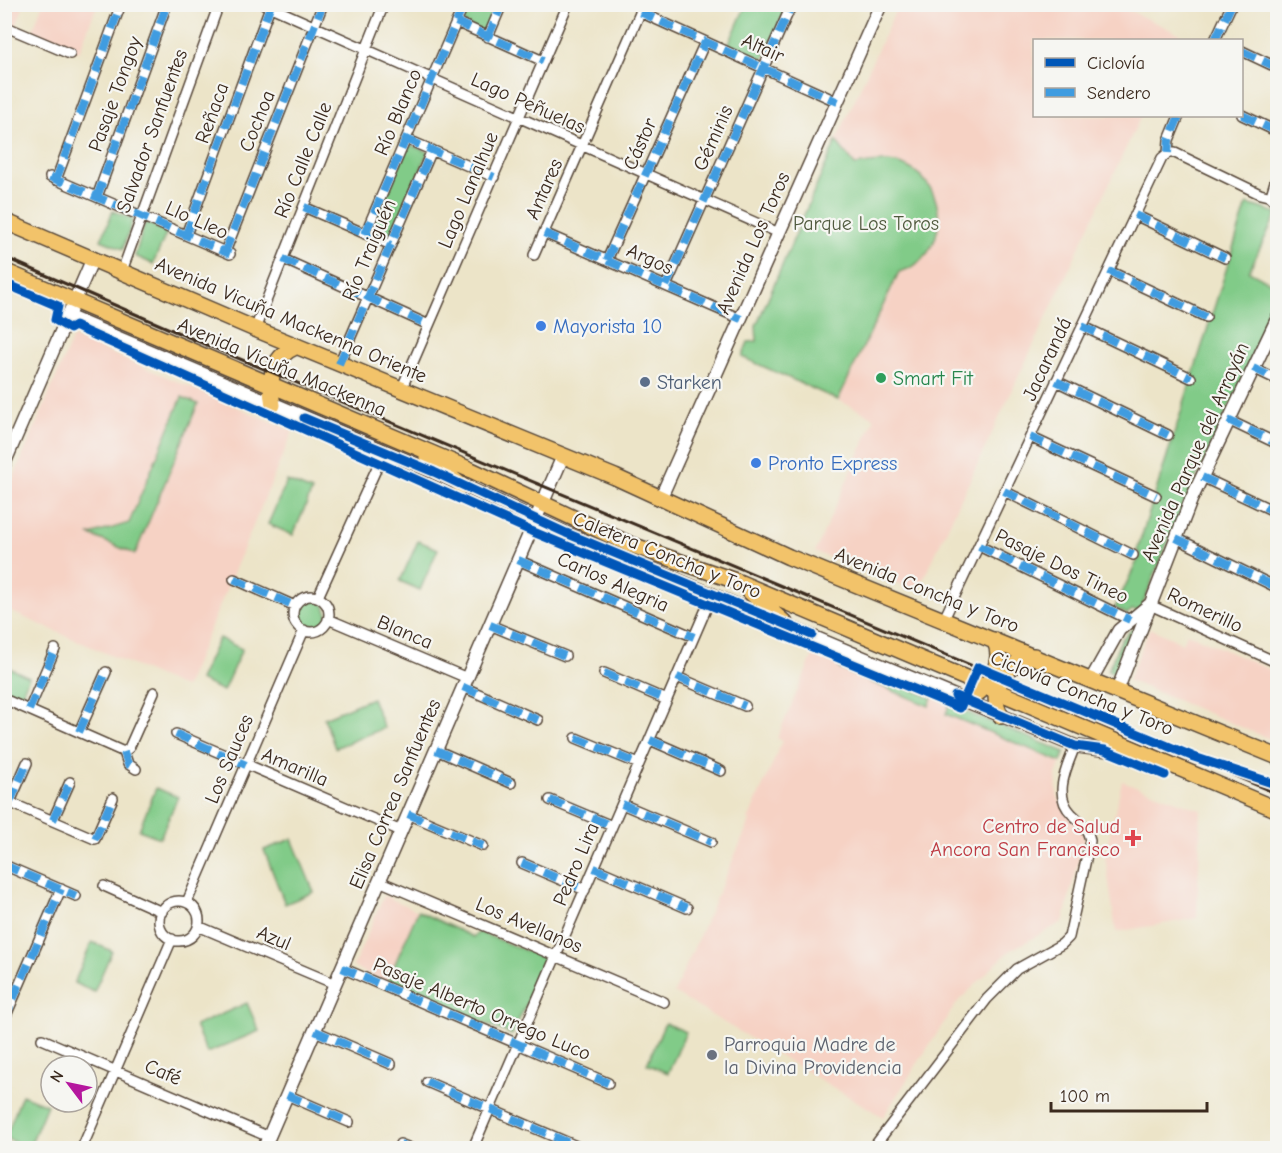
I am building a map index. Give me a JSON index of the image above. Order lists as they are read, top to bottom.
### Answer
{
  "streets": {
    "main road": ["Avenida Vicuña Mackenna Oriente", "Avenida Vicuña Mackenna", "Avenida Concha y Toro"],
    "street": [
      "Altair",
      "Pasaje Tongoy",
      "Lago Peñuelas",
      "Río Blanco",
      "Reñaca",
      "Cochoa",
      "Salvador Sanfuentes",
      "Géminis",
      "Cástor",
      "Río Calle Calle",
      "Antares",
      "Lago Lanalhue",
      "Llo Lleo",
      "Avenida Los Toros",
      "Río Traiguén",
      "Argos",
      "Jacarandá",
      "Avenida Parque del Arrayán",
      "Caletera Concha y Toro",
      "Pasaje Dos Tineo",
      "Carlos Alegria",
      "Romerillo",
      "Blanca",
      "Los Sauces",
      "Amarilla",
      "Elisa Correa Sanfuentes",
      "Pedro Lira",
      "Los Avellanos",
      "Azul",
      "Pasaje Alberto Orrego Luco",
      "Café"
    ],
    "cycle path": ["Ciclovía Concha y Toro"]
  },
  "crossings": [
    ["Altair", "Géminis"],
    ["Altair", "Cástor"],
    ["Altair", "Antares"],
    ["Altair", "Avenida Los Toros"],
    ["Pasaje Tongoy", "Llo Lleo"],
    ["Lago Peñuelas", "Río Blanco"],
    ["Lago Peñuelas", "Reñaca"],
    ["Lago Peñuelas", "Cochoa"],
    ["Lago Peñuelas", "Géminis"],
    ["Lago Peñuelas", "Cástor"],
    ["Lago Peñuelas", "Río Calle Calle"],
    ["Lago Peñuelas", "Antares"],
    ["Lago Peñuelas", "Lago Lanalhue"],
    ["Lago Peñuelas", "Avenida Los Toros"],
    ["Reñaca", "Llo Lleo"],
    ["Cochoa", "Llo Lleo"],
    ["Salvador Sanfuentes", "Llo Lleo"],
    ["Salvador Sanfuentes", "Avenida Vicuña Mackenna Oriente"],
    ["Géminis", "Argos"],
    ["Cástor", "Argos"],
    ["Río Calle Calle", "Avenida Vicuña Mackenna Oriente"],
    ["Antares", "Argos"],
    ["Lago Lanalhue", "Avenida Vicuña Mackenna Oriente"],
    ["Avenida Los Toros", "Argos"],
    ["Avenida Los Toros", "Avenida Concha y Toro"],
    ["Río Traiguén", "Avenida Vicuña Mackenna Oriente"],
    ["Avenida Vicuña Mackenna Oriente", "Avenida Concha y Toro"],
    ["Avenida Vicuña Mackenna Oriente", "Elisa Correa Sanfuentes"],
    ["Jacarandá", "Pasaje Dos Tineo"],
    ["Jacarandá", "Avenida Concha y Toro"],
    ["Avenida Vicuña Mackenna", "Elisa Correa Sanfuentes"],
    ["Avenida Parque del Arrayán", "Pasaje Dos Tineo"],
    ["Avenida Parque del Arrayán", "Avenida Concha y Toro"],
    ["Avenida Parque del Arrayán", "Romerillo"],
    ["Caletera Concha y Toro", "Elisa Correa Sanfuentes"],
    ["Caletera Concha y Toro", "Pedro Lira"],
    ["Carlos Alegria", "Elisa Correa Sanfuentes"],
    ["Carlos Alegria", "Pedro Lira"],
    ["Avenida Concha y Toro", "Elisa Correa Sanfuentes"],
    ["Blanca", "Los Sauces"],
    ["Blanca", "Elisa Correa Sanfuentes"],
    ["Los Sauces", "Amarilla"],
    ["Los Sauces", "Azul"],
    ["Amarilla", "Elisa Correa Sanfuentes"],
    ["Elisa Correa Sanfuentes", "Los Avellanos"],
    ["Elisa Correa Sanfuentes", "Azul"],
    ["Elisa Correa Sanfuentes", "Pasaje Alberto Orrego Luco"],
    ["Elisa Correa Sanfuentes", "Café"],
    ["Pedro Lira", "Los Avellanos"],
    ["Pedro Lira", "Pasaje Alberto Orrego Luco"]
  ],
  "parks": ["Parque Los Toros"],
  "places": {
    "other": [
      "Mayorista 10",
      "Smart Fit",
      "Starken",
      "Pronto Express",
      "Parroquia Madre de la Divina Providencia"
    ],
    "health": ["Centro de Salud Ancora San Francisco"]
  },
  "legend": ["Ciclovía", "Sendero"],
  "scale_bar": "100 m",
  "north": "top left"
}
